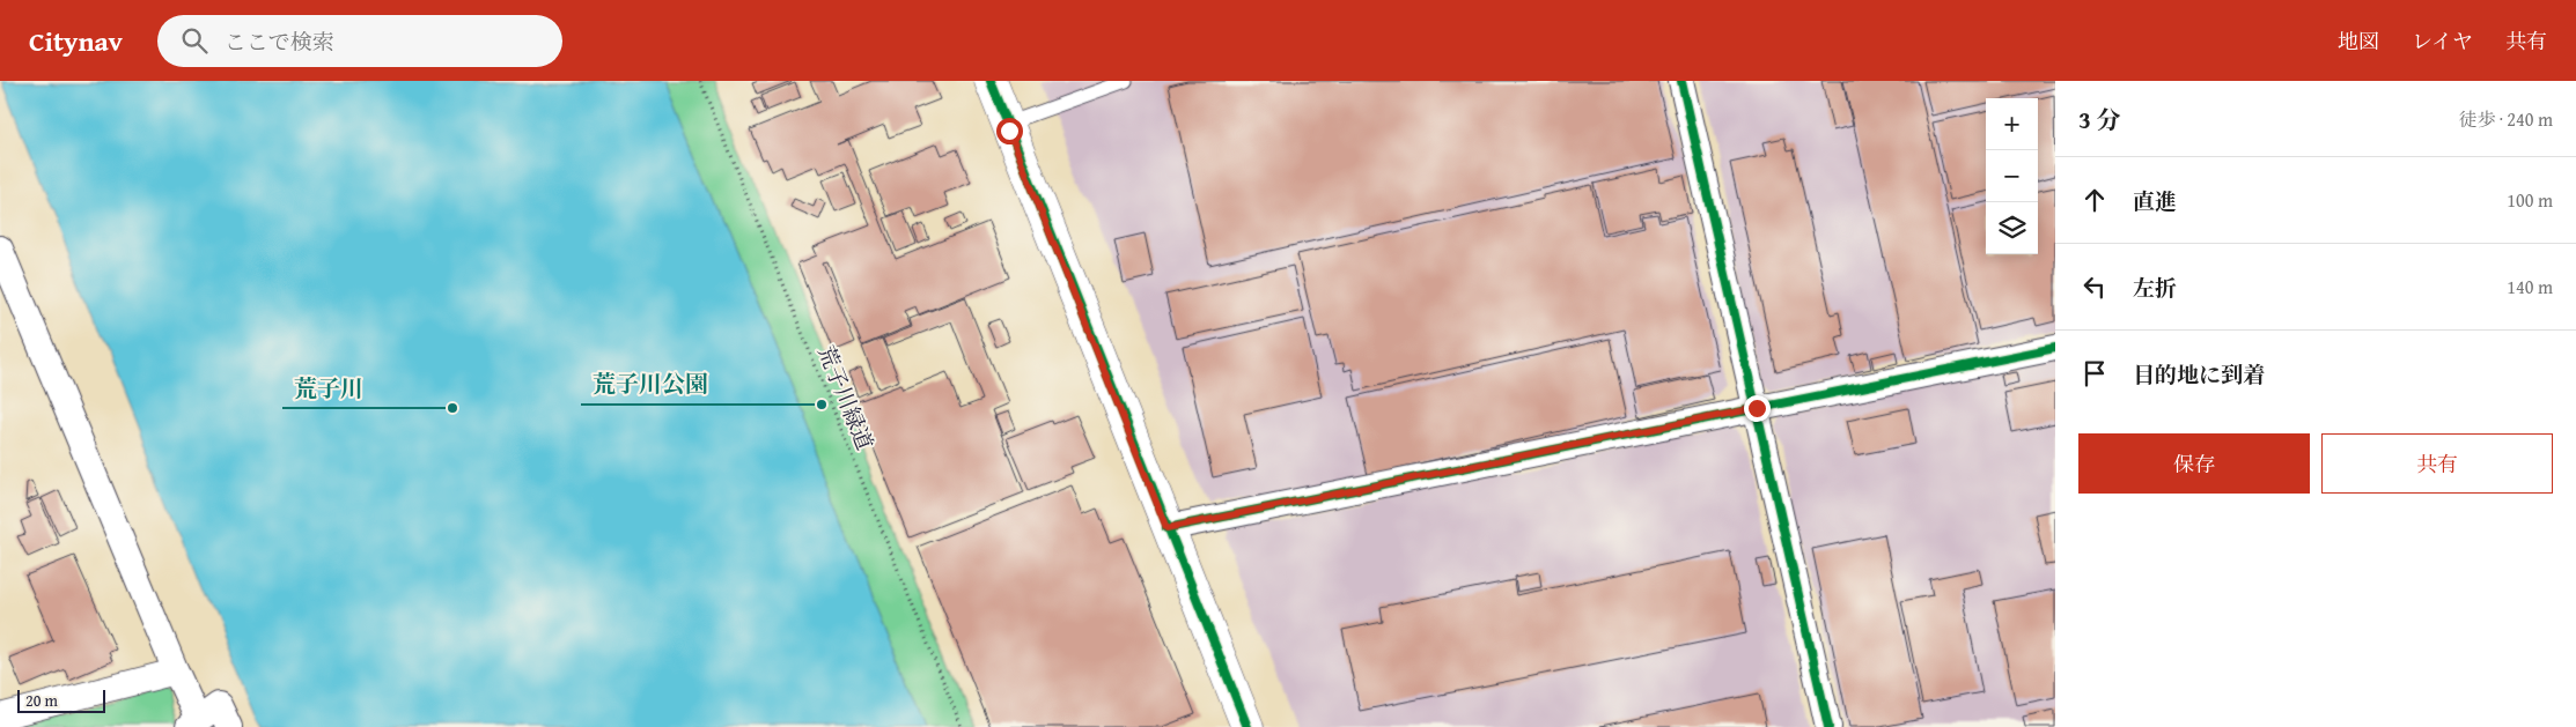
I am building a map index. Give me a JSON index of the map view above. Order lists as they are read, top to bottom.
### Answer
{
  "streets": {
    "path": ["荒子川緑道"]
  },
  "places": ["荒子川公園", "荒子川"],
  "scale_bar": "20 m",
  "page": {
    "header": "Citynav",
    "search": "ここで検索",
    "nav": ["地図", "レイヤ", "共有"],
    "heading": ["3 分", "徒歩 · 240 m"],
    "map_buttons": ["+", "−"],
    "list": [
      ["直進", "100 m"],
      ["左折", "140 m"],
      "目的地に到着"
    ],
    "buttons": ["保存", "共有"],
    "scale": "20 m"
  }
}
